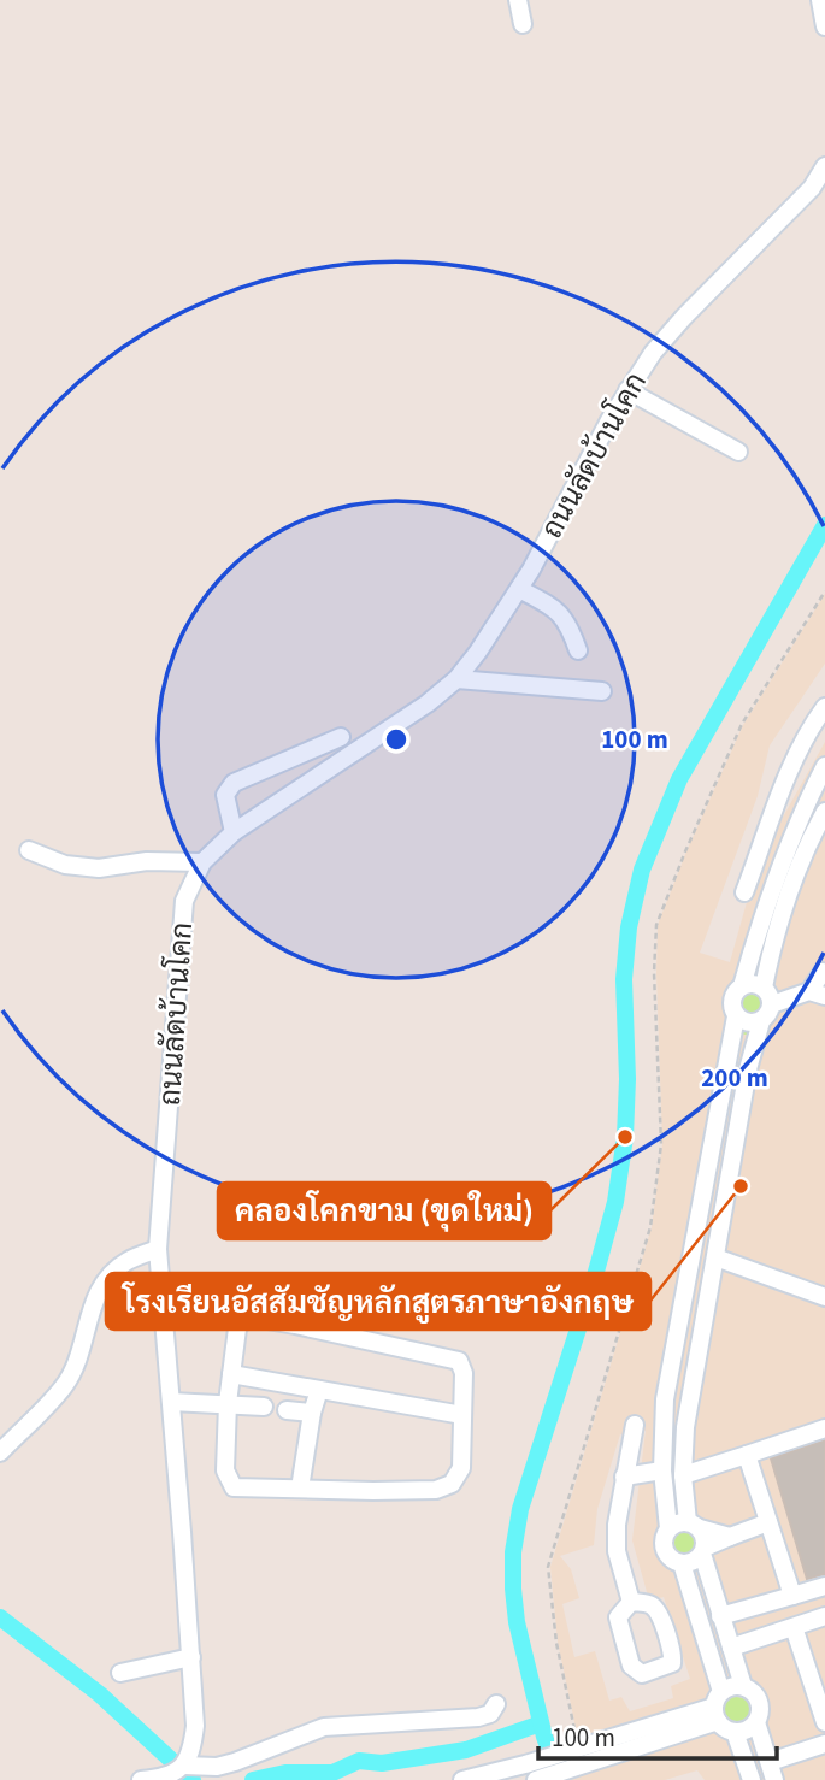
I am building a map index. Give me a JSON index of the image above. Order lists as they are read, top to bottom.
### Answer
{
  "streets": {
    "street": ["ถนนลัดบ้านโคก"]
  },
  "places": ["คลองโคกขาม (ขุดใหม่)", "โรงเรียนอัสสัมชัญหลักสูตรภาษาอังกฤษ"],
  "scale_bar": "100 m",
  "rings": ["100 m", "200 m"]
}
